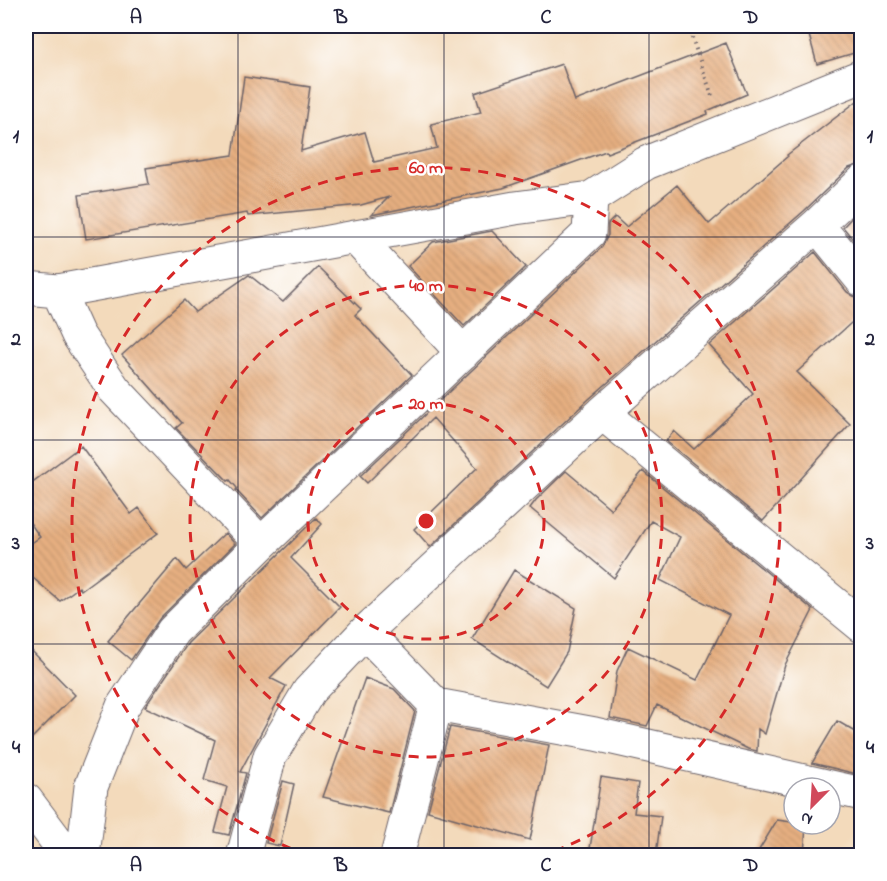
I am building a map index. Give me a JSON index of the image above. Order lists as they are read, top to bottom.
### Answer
{
  "north": "bottom left",
  "grid": {
    "columns": [
      "A",
      "B",
      "C",
      "D"
    ],
    "rows": [
      "1",
      "2",
      "3",
      "4"
    ]
  },
  "rings": ["60 m", "40 m", "20 m"]
}
